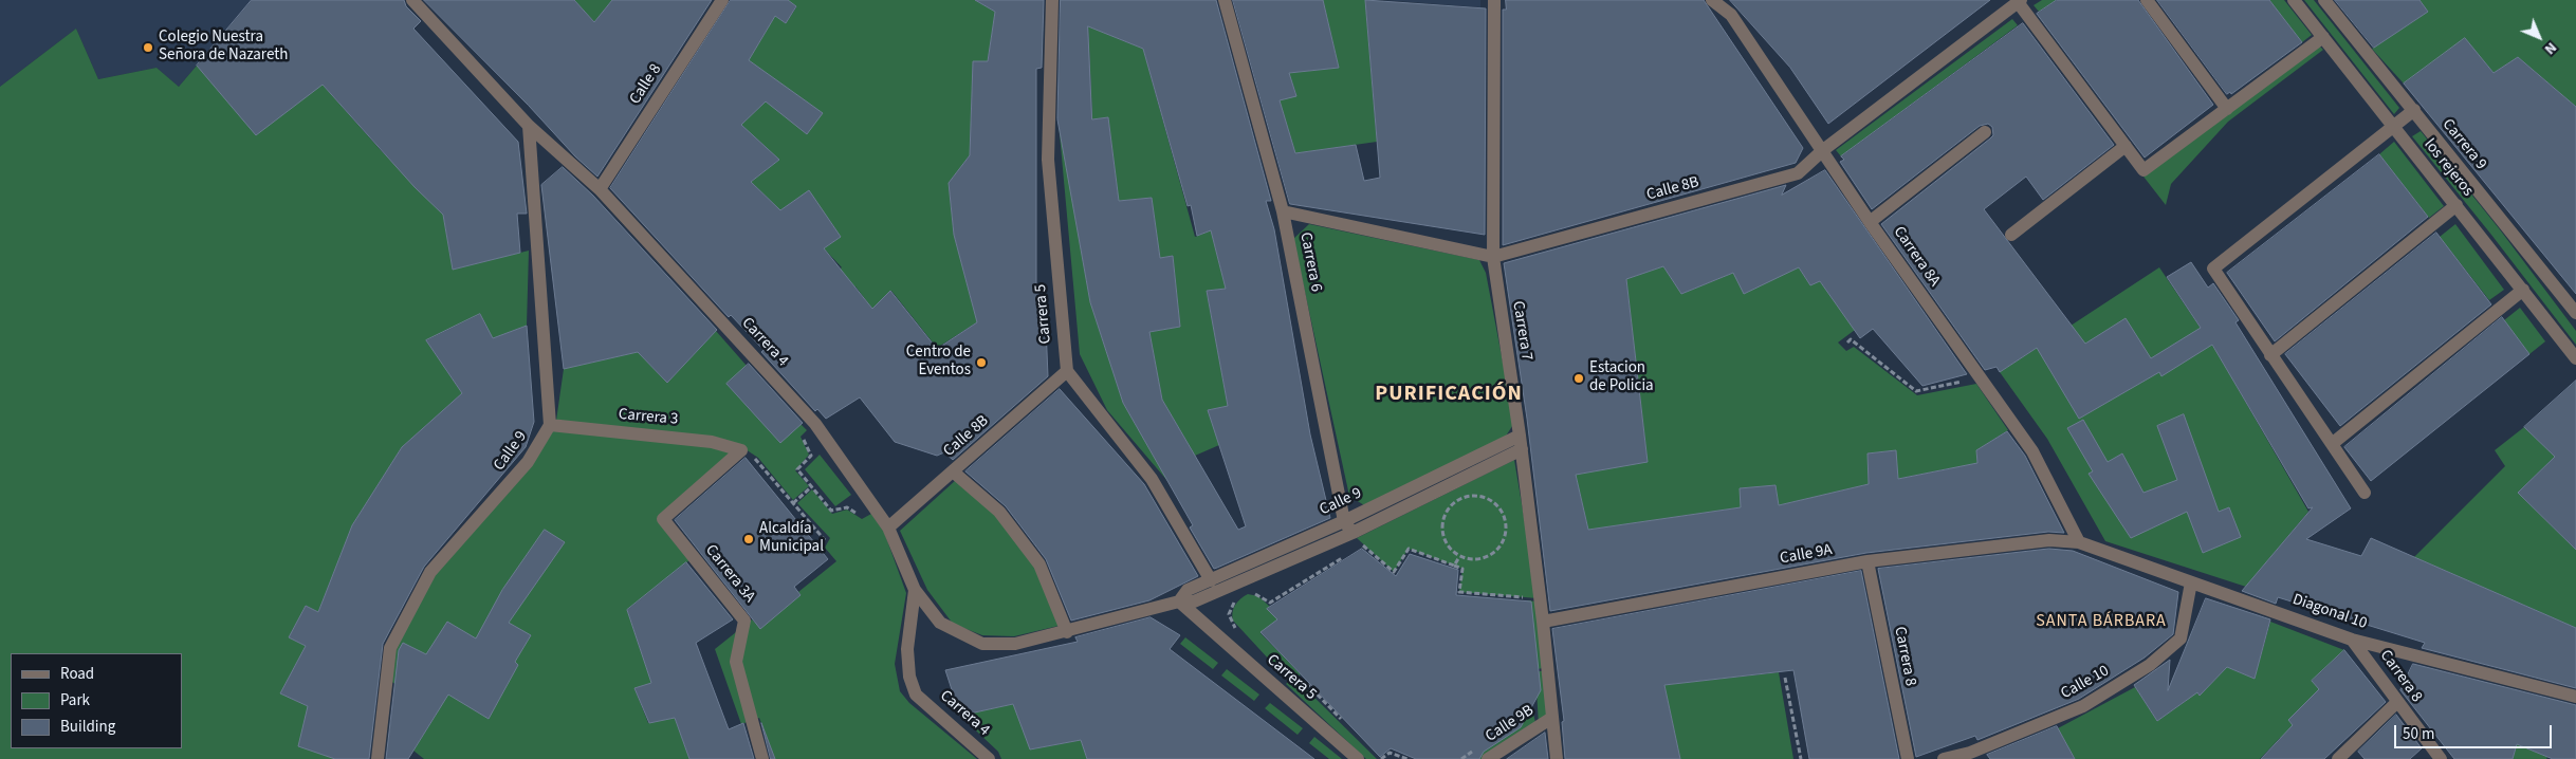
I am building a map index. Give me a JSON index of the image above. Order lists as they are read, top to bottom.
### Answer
{
  "streets": {
    "street": [
      "Calle 8",
      "Carrera 9",
      "los rejeros",
      "Calle 8B",
      "Carrera 8A",
      "Carrera 6",
      "Carrera 5",
      "Carrera 7",
      "Carrera 4",
      "Carrera 3",
      "Calle 9",
      "Calle 9A",
      "Carrera 3A",
      "Diagonal 10",
      "Carrera 8",
      "Calle 10",
      "Calle 9B"
    ]
  },
  "crossings": [
    ["Calle 8", "Carrera 4"],
    ["Calle 8B", "Carrera 8A"],
    ["Calle 8B", "Carrera 6"],
    ["Calle 8B", "Carrera 5"],
    ["Calle 8B", "Carrera 7"],
    ["Calle 8B", "Carrera 4"],
    ["Carrera 8A", "Calle 9A"],
    ["Carrera 8A", "Diagonal 10"],
    ["Carrera 6", "Calle 9"],
    ["Carrera 5", "Calle 9"],
    ["Carrera 7", "Calle 9"],
    ["Carrera 7", "Calle 9A"],
    ["Carrera 7", "Calle 9B"],
    ["Carrera 4", "Calle 9"],
    ["Carrera 3", "Calle 9"],
    ["Carrera 3", "Carrera 3A"],
    ["Calle 9A", "Diagonal 10"],
    ["Calle 9A", "Carrera 8"],
    ["Diagonal 10", "Carrera 8"],
    ["Diagonal 10", "Calle 10"]
  ],
  "districts": ["PURIFICACIÓN", "SANTA BÁRBARA"],
  "places": [
    "Colegio Nuestra Señora de Nazareth",
    "Centro de Eventos",
    "Estacion de Policia",
    "Alcaldía Municipal"
  ],
  "legend": ["Road", "Park", "Building"],
  "scale_bar": "50 m",
  "north": "bottom right"
}
